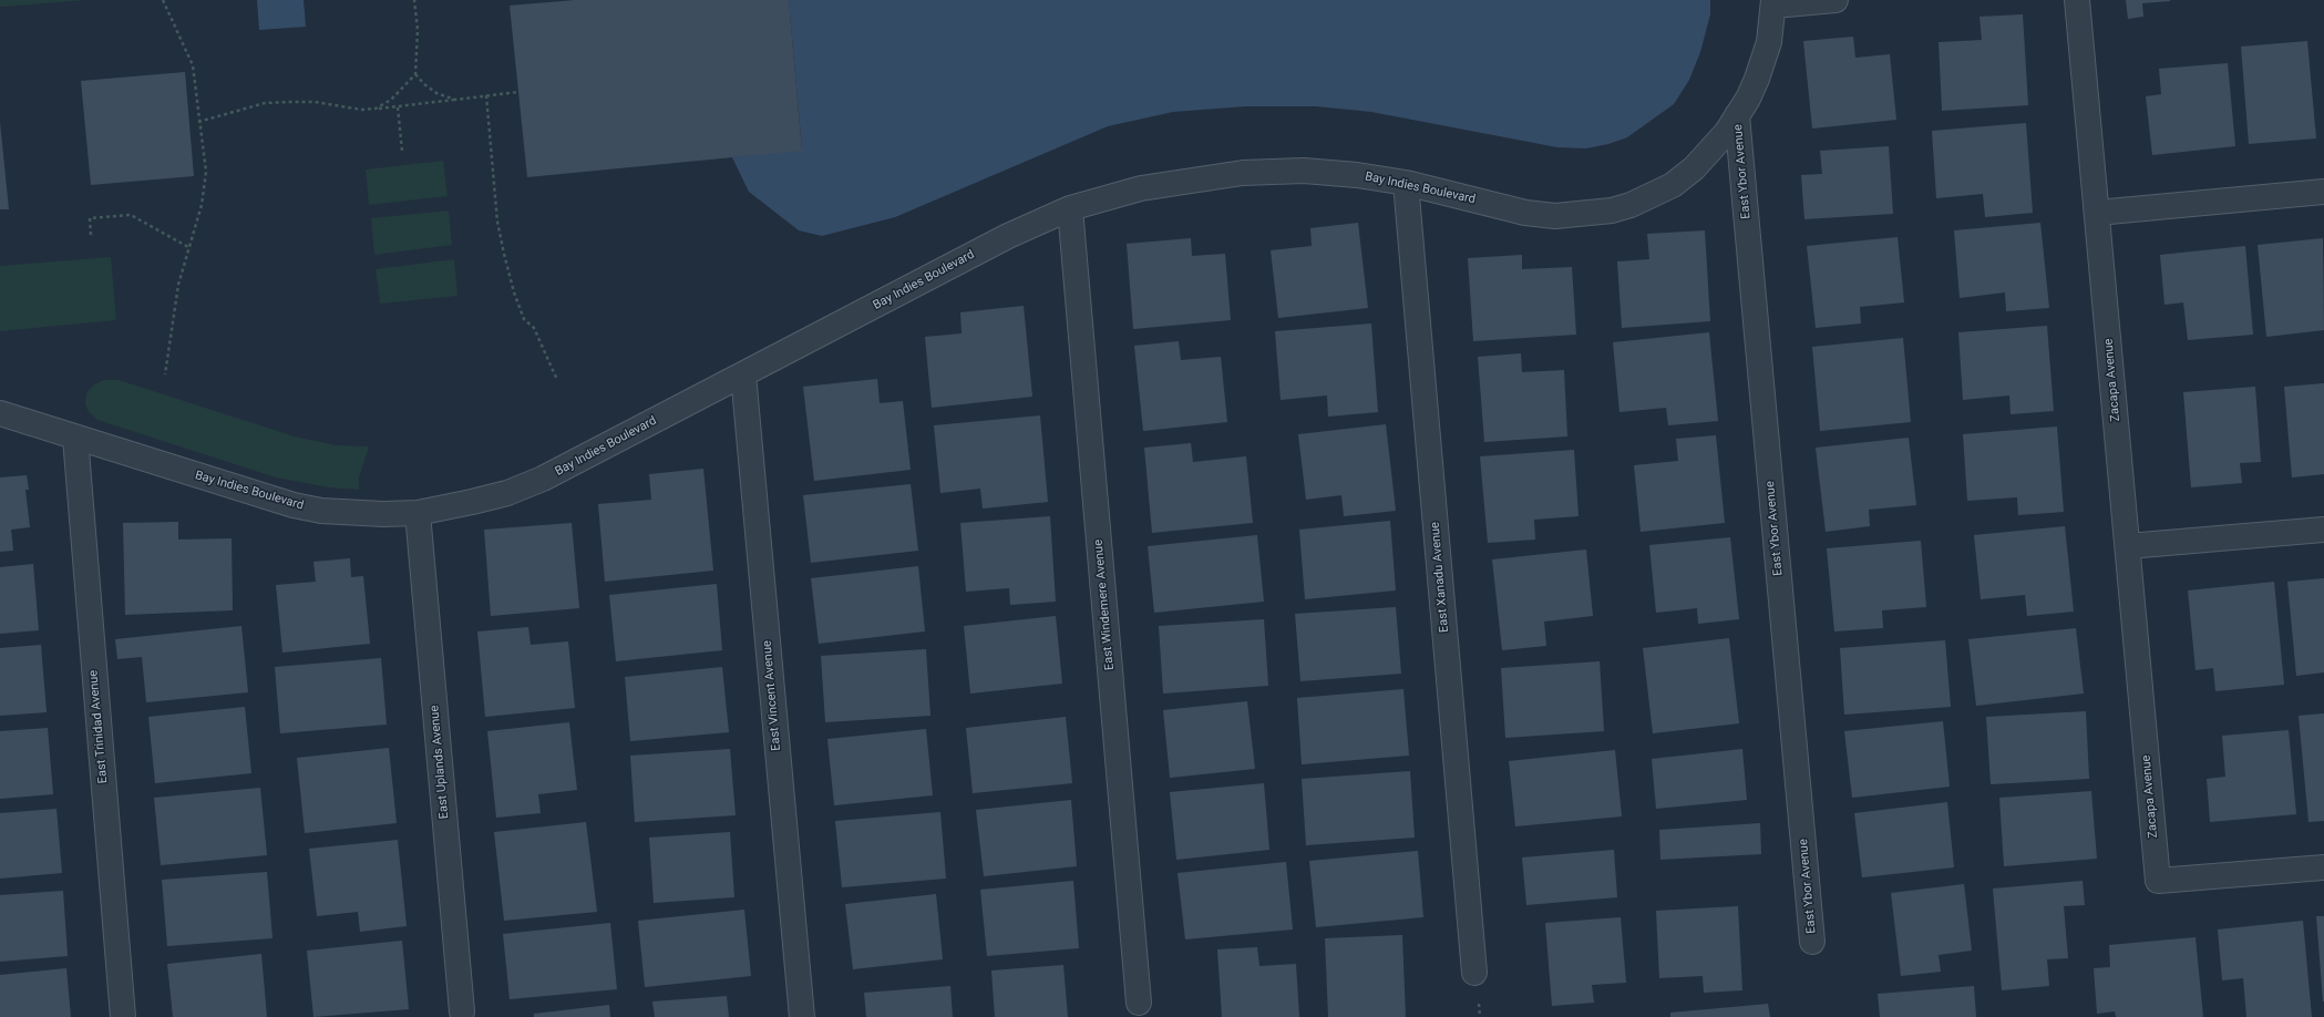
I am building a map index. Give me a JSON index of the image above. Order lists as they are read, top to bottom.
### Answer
{
  "streets": {
    "street": [
      "East Ybor Avenue",
      "Bay Indies Boulevard",
      "Zacapa Avenue",
      "East Xanadu Avenue",
      "East Windemere Avenue",
      "East Vincent Avenue",
      "East Trinidad Avenue",
      "East Uplands Avenue"
    ]
  },
  "crossings": [
    ["East Ybor Avenue", "Bay Indies Boulevard"],
    ["Bay Indies Boulevard", "East Xanadu Avenue"],
    ["Bay Indies Boulevard", "East Windemere Avenue"],
    ["Bay Indies Boulevard", "East Vincent Avenue"],
    ["Bay Indies Boulevard", "East Trinidad Avenue"],
    ["Bay Indies Boulevard", "East Uplands Avenue"]
  ]
}
